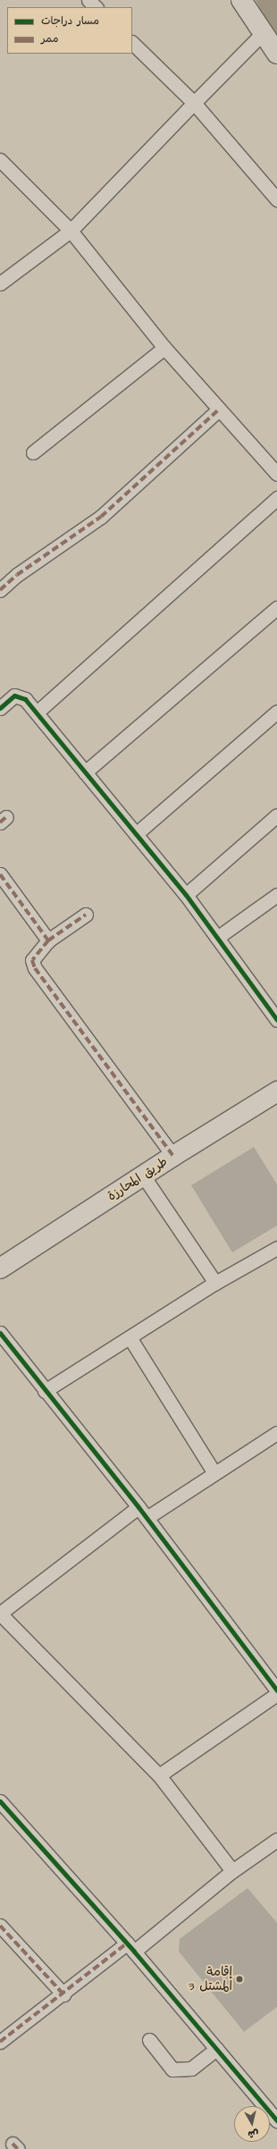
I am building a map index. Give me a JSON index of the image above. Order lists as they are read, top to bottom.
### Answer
{
  "streets": {
    "main road": ["طريق المحارزة"]
  },
  "places": ["إقامة المشتل 3"],
  "legend": ["مسار دراجات", "ممر"],
  "north": "bottom"
}
